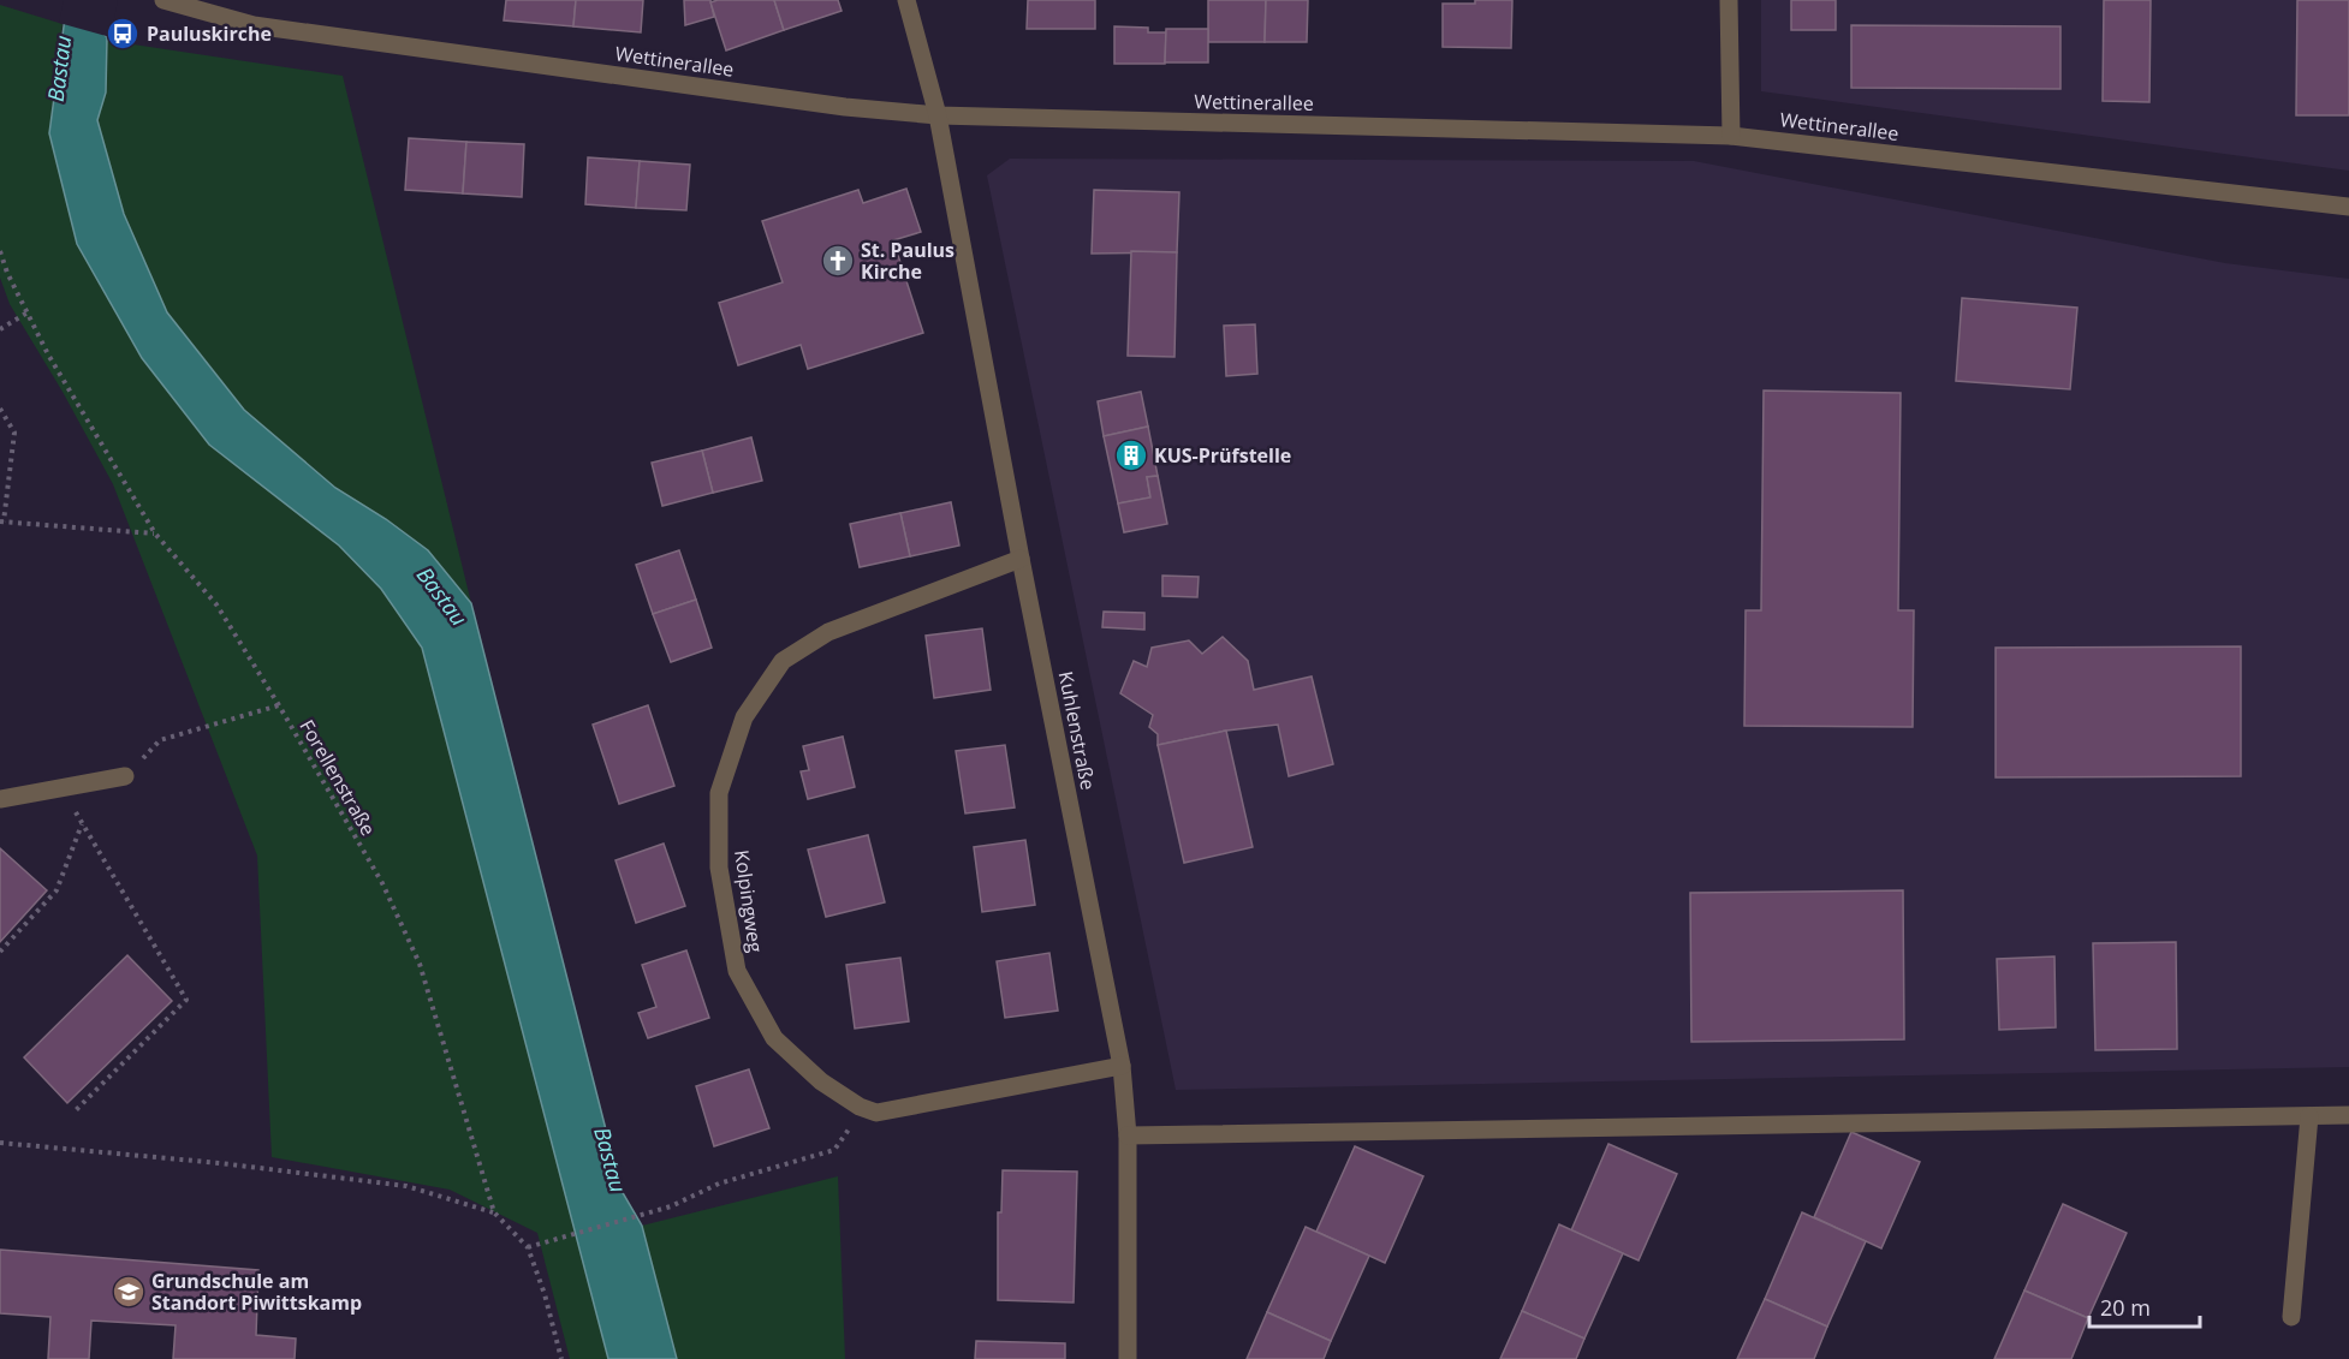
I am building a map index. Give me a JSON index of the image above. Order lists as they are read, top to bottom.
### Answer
{
  "streets": {
    "street": ["Wettinerallee", "Kuhlenstraße", "Kolpingweg"],
    "path": ["Forellenstraße"]
  },
  "crossings": [
    ["Wettinerallee", "Kuhlenstraße"],
    ["Kuhlenstraße", "Kolpingweg"]
  ],
  "water": ["Bastau"],
  "places": {
    "bus stop": ["Pauluskirche"],
    "church": ["St. Paulus Kirche"],
    "building": ["KUS-Prüfstelle"],
    "school or university": ["Grundschule am Standort Piwittskamp"]
  },
  "scale_bar": "20 m"
}
